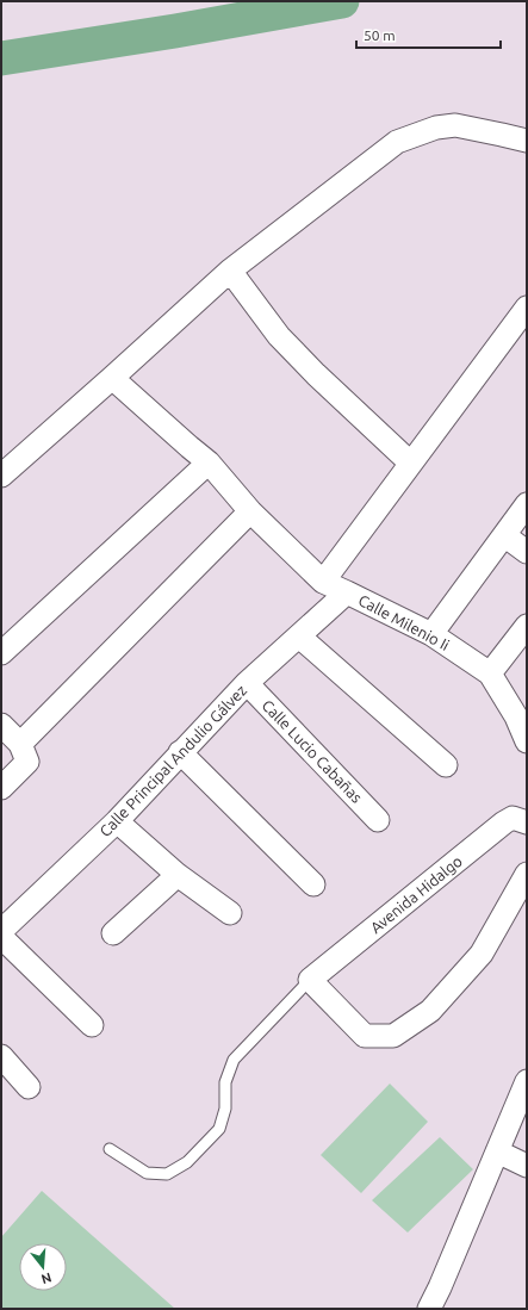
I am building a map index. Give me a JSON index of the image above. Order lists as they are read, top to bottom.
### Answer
{
  "streets": {
    "street": [
      "Calle Milenio Ii",
      "Calle Lucio Cabañas",
      "Calle Principal Andulio Gálvez",
      "Avenida Hidalgo"
    ]
  },
  "crossings": [
    ["Calle Milenio Ii", "Calle Principal Andulio Gálvez"],
    ["Calle Lucio Cabañas", "Calle Principal Andulio Gálvez"]
  ],
  "scale_bar": "50 m",
  "north": "bottom"
}
